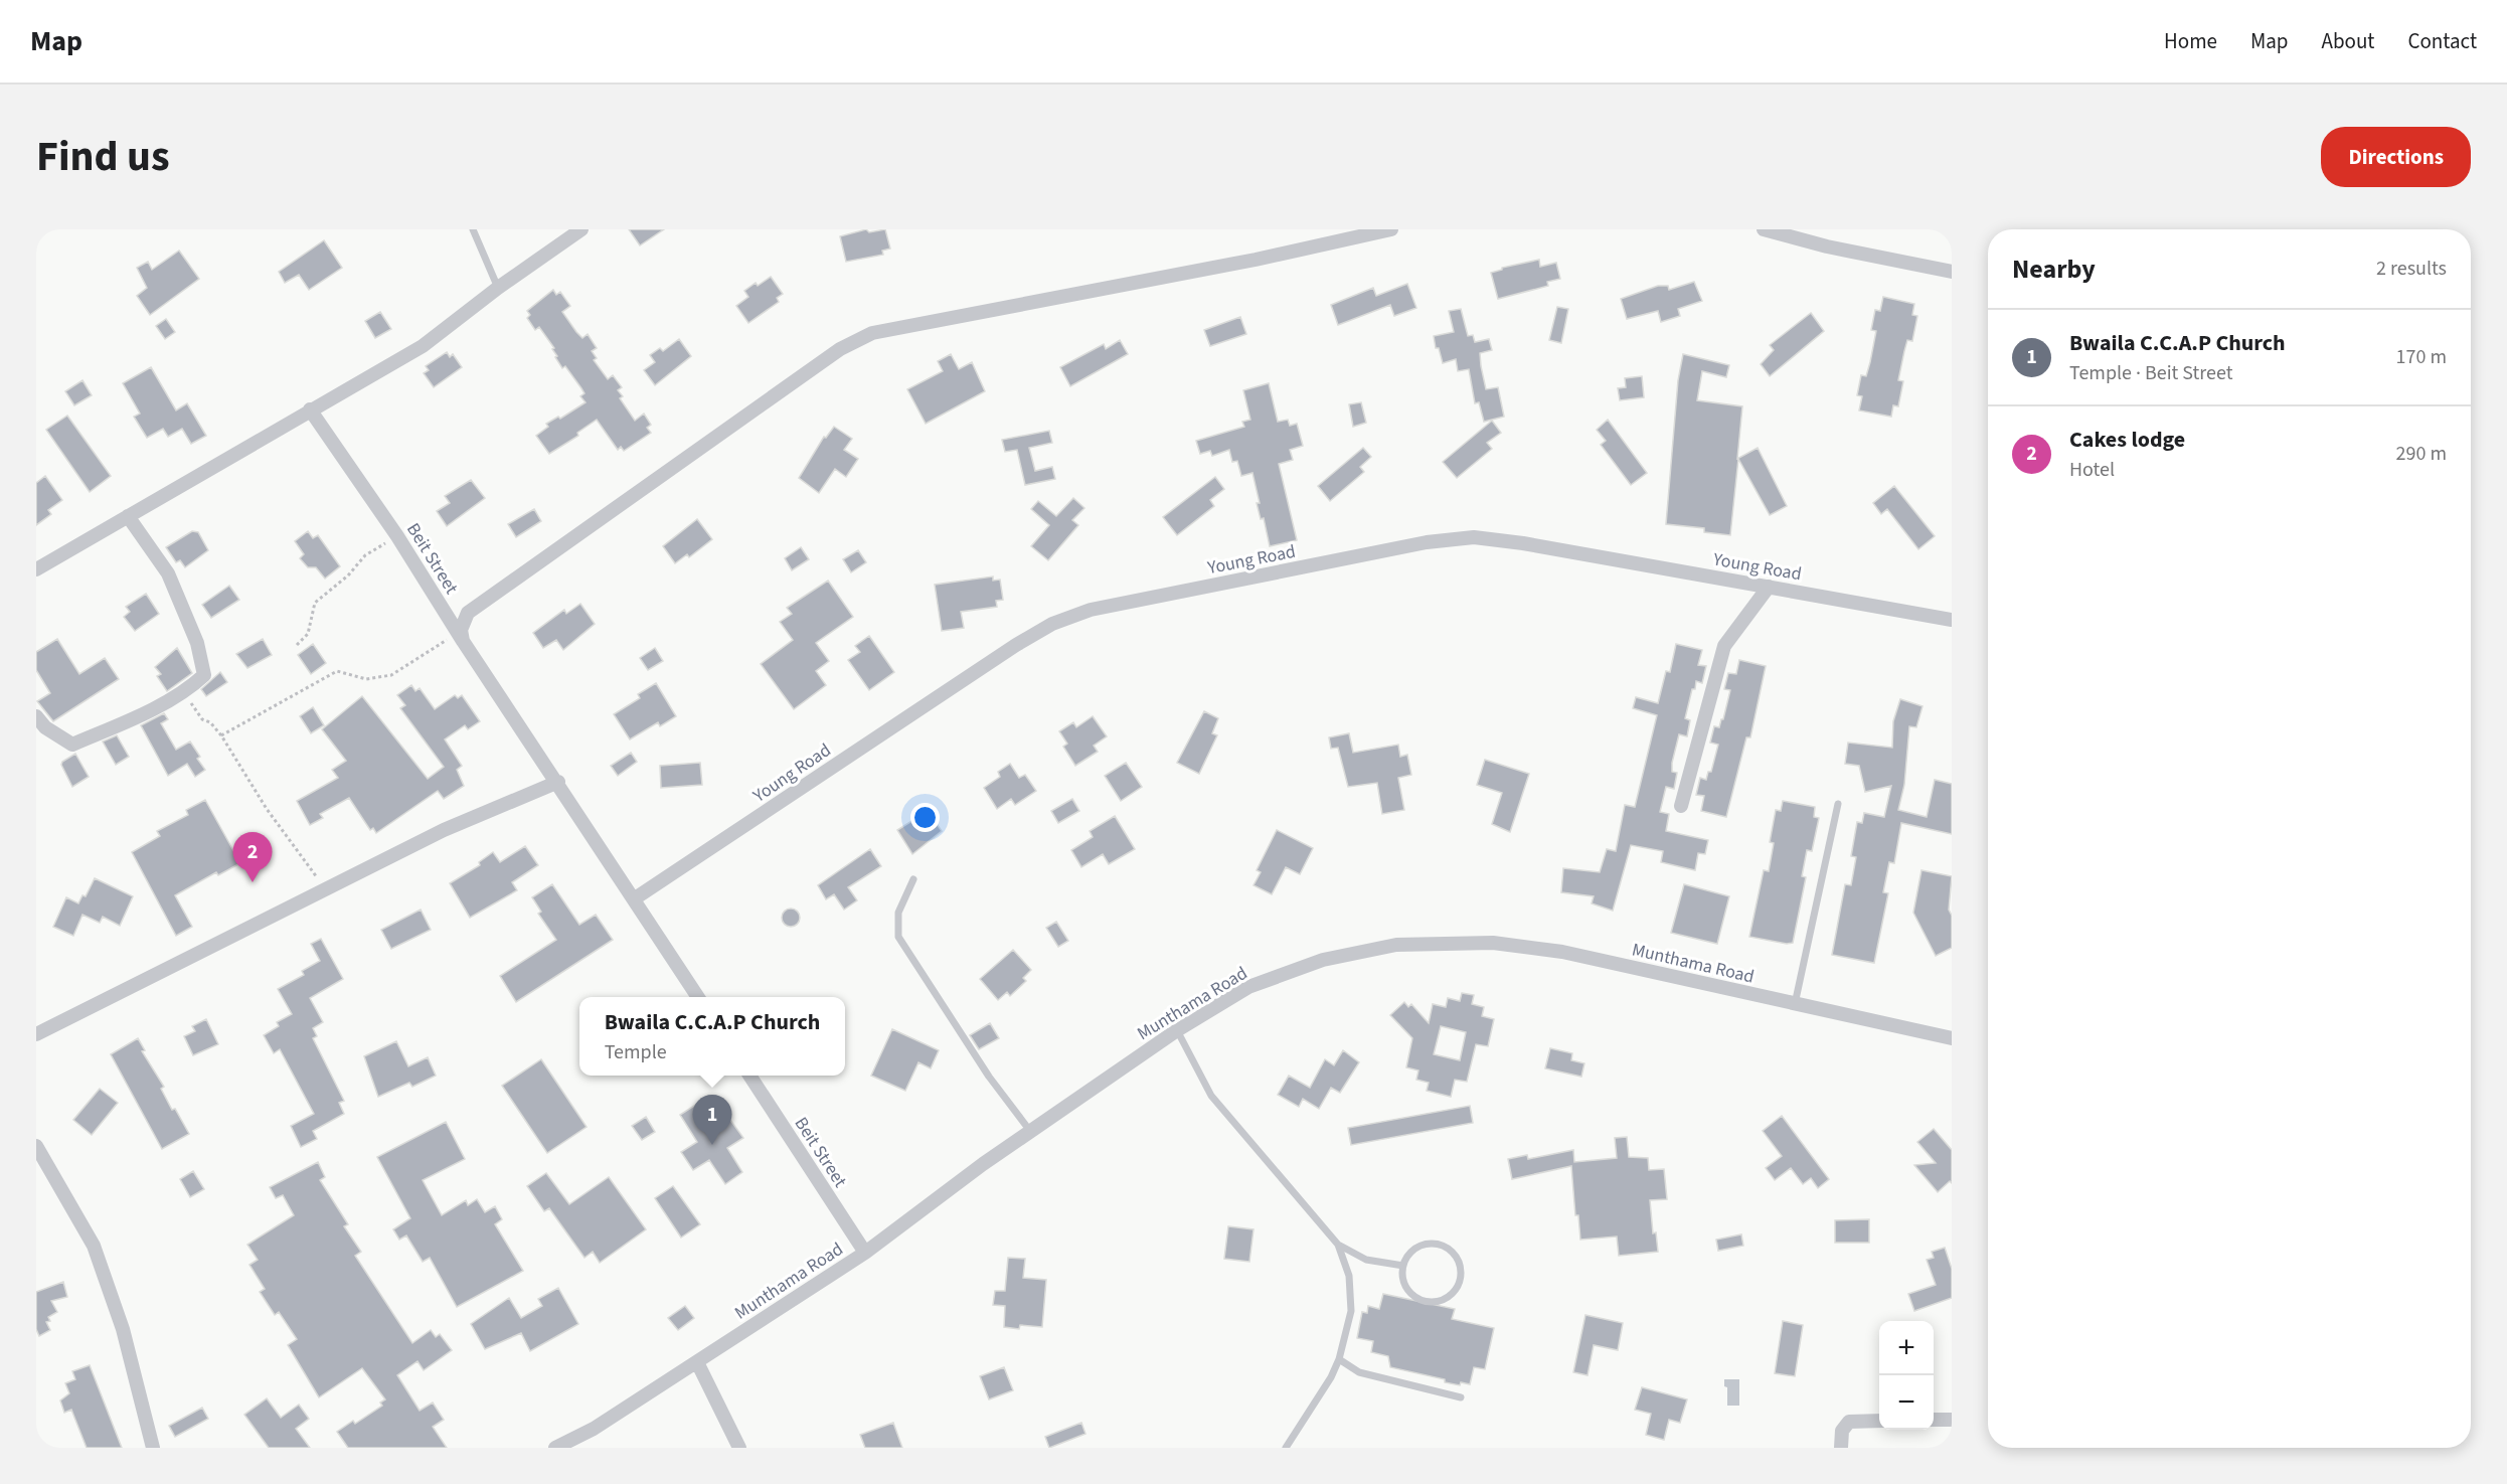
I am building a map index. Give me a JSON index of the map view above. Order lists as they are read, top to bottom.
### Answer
{
  "streets": {
    "street": ["Beit Street", "Young Road", "Munthama Road"]
  },
  "crossings": [
    ["Beit Street", "Young Road"],
    ["Beit Street", "Munthama Road"]
  ],
  "page": {
    "header": "Map",
    "nav": [
      "Home",
      "Map",
      "About",
      "Contact"
    ],
    "title": "Find us",
    "buttons": "Directions",
    "heading": ["Nearby", "2 results"],
    "list": [
      {
        "mark": "1",
        "name": "Bwaila C.C.A.P Church",
        "note": "Temple · Beit Street",
        "value": "170 m"
      },
      {
        "mark": "2",
        "name": "Cakes lodge",
        "note": "Hotel",
        "value": "290 m"
      }
    ],
    "pins": ["2", "1"],
    "popup": ["Bwaila C.C.A.P Church", "Temple"],
    "map_buttons": ["+", "−"]
  }
}
